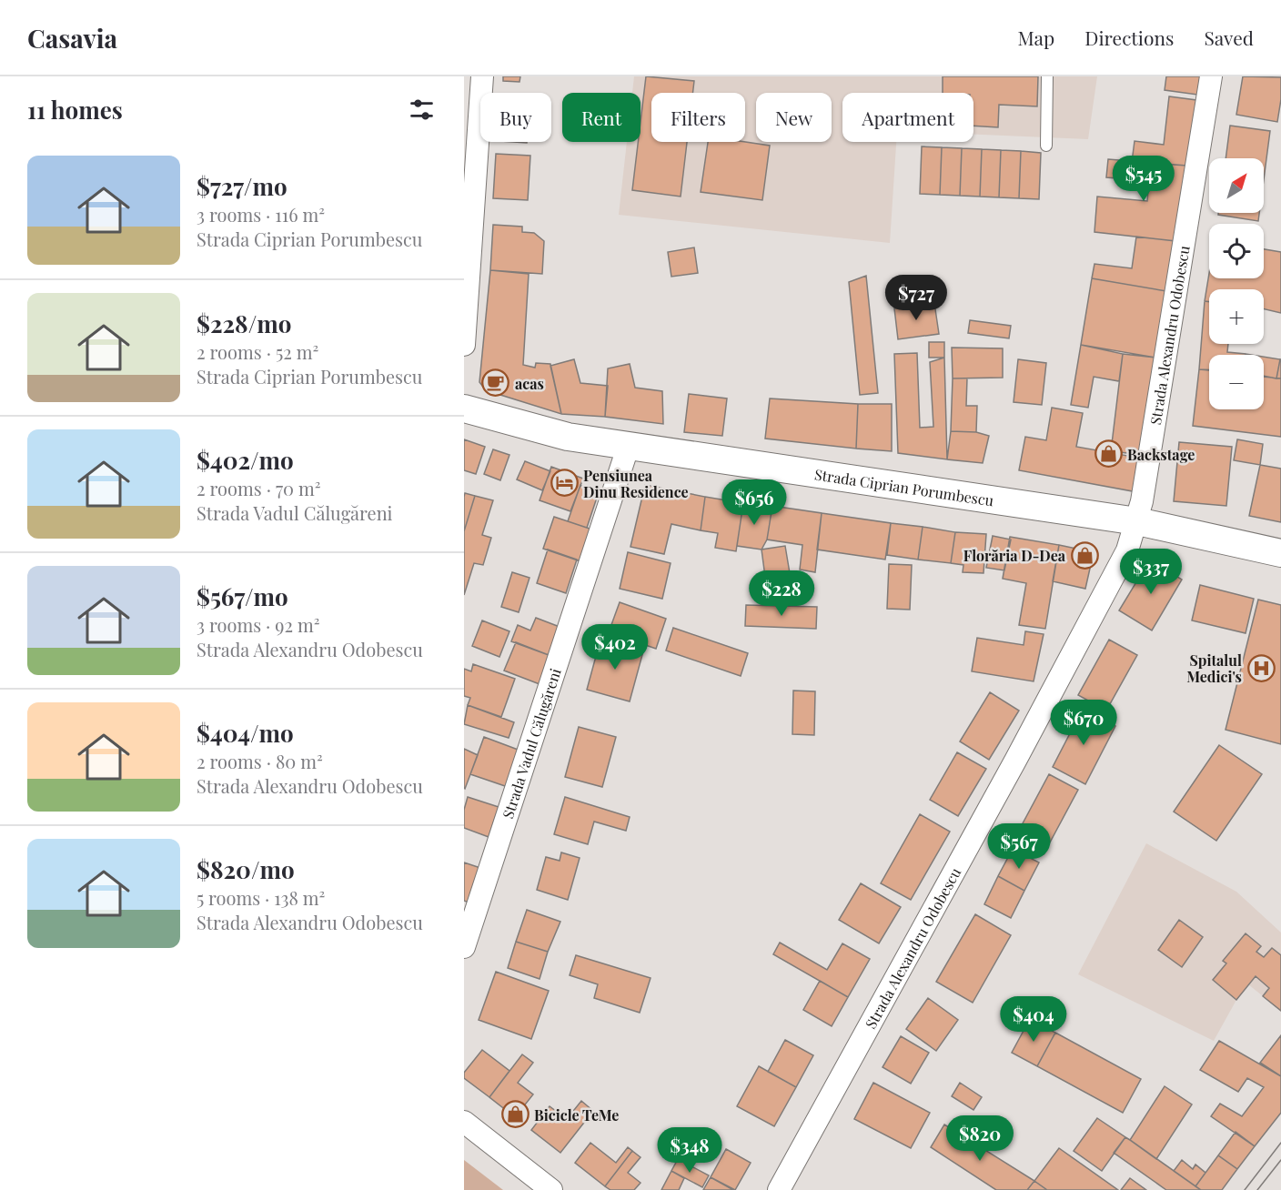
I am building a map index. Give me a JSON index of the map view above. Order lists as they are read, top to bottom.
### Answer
{
  "streets": {
    "street": ["Strada Alexandru Odobescu", "Strada Ciprian Porumbescu", "Strada Vadul Călugăreni"]
  },
  "crossings": [
    ["Strada Alexandru Odobescu", "Strada Ciprian Porumbescu"],
    ["Strada Ciprian Porumbescu", "Strada Vadul Călugăreni"]
  ],
  "places": {
    "cafe": ["acas"],
    "shop": ["Backstage", "Florăria D-Dea", "Bicicle TeMe"],
    "hotel": ["Pensiunea Dinu Residence"],
    "hospital": ["Spitalul Medici's"]
  },
  "north": "top right",
  "page": {
    "header": "Casavia",
    "nav": ["Map", "Directions", "Saved"],
    "heading": "11 homes",
    "chip": [
      "Buy",
      "Rent",
      "Filters",
      "New",
      "Apartment"
    ],
    "list": [
      {
        "name": "$727/mo",
        "note": "3 rooms · 116 m² · Strada Ciprian Porumbescu"
      },
      {
        "name": "$228/mo",
        "note": "2 rooms · 52 m² · Strada Ciprian Porumbescu"
      },
      {
        "name": "$402/mo",
        "note": "2 rooms · 70 m² · Strada Vadul Călugăreni"
      },
      {
        "name": "$567/mo",
        "note": "3 rooms · 92 m² · Strada Alexandru Odobescu"
      },
      {
        "name": "$404/mo",
        "note": "2 rooms · 80 m² · Strada Alexandru Odobescu"
      },
      {
        "name": "$820/mo",
        "note": "5 rooms · 138 m² · Strada Alexandru Odobescu"
      }
    ],
    "price": [
      "$545",
      "$727",
      "$656",
      "$337",
      "$228",
      "$402",
      "$670",
      "$567",
      "$404",
      "$820",
      "$348"
    ],
    "map_buttons": ["+", "−"]
  }
}
